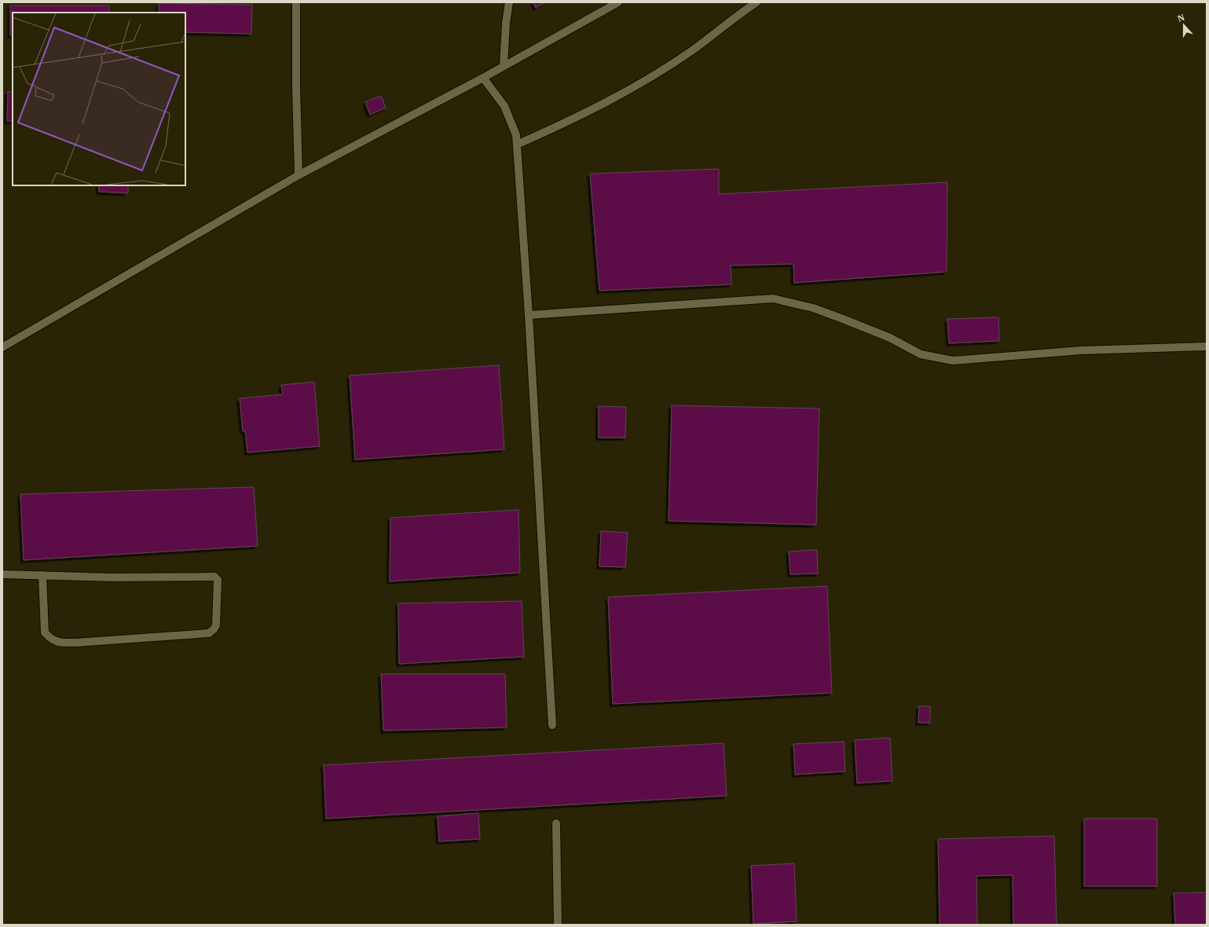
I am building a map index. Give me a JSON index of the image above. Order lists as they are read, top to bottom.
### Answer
{
  "north": "top"
}
